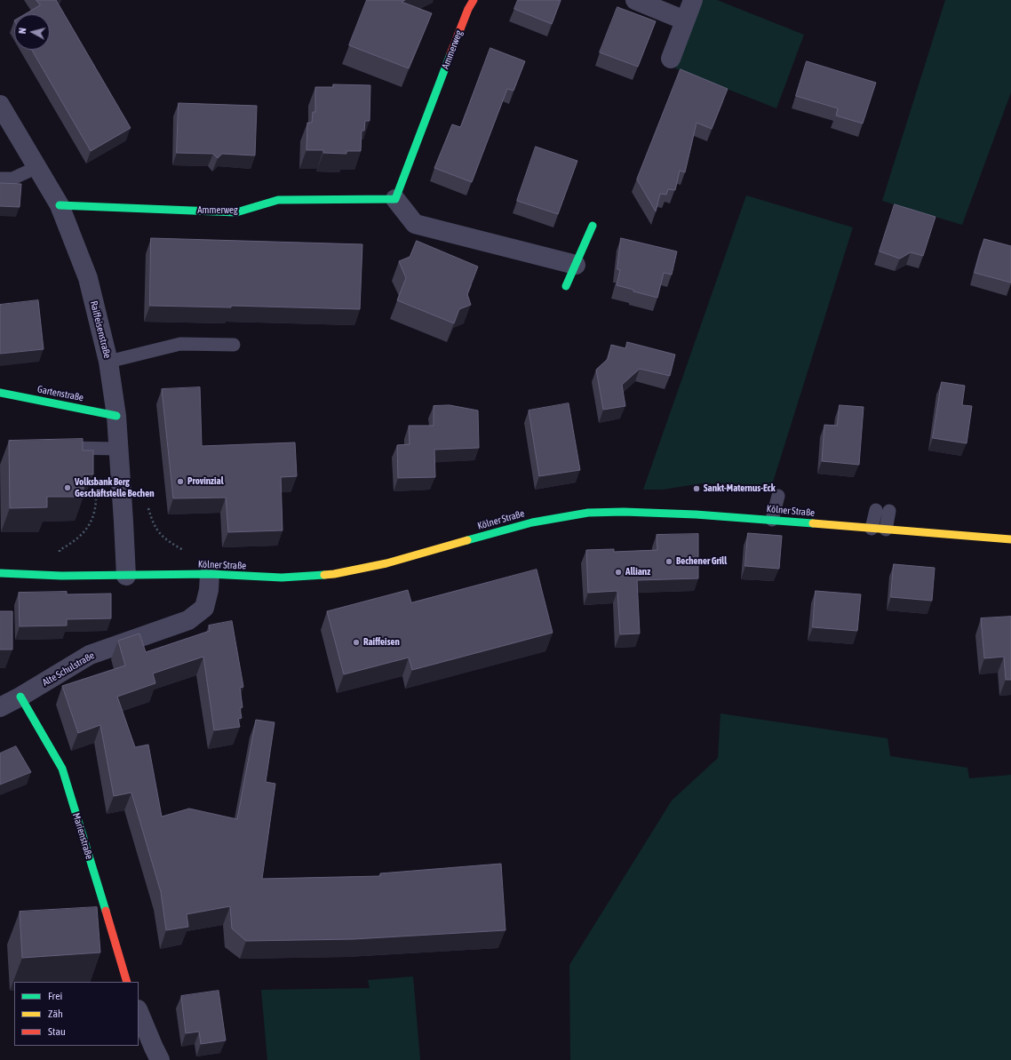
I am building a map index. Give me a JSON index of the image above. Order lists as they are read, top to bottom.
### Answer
{
  "streets": {
    "street": [
      "Ammerweg",
      "Raiffeisenstraße",
      "Gartenstraße",
      "Kölner Straße",
      "Alte Schulstraße",
      "Marienstraße"
    ]
  },
  "crossings": [
    ["Ammerweg", "Raiffeisenstraße"],
    ["Raiffeisenstraße", "Gartenstraße"],
    ["Raiffeisenstraße", "Kölner Straße"],
    ["Kölner Straße", "Alte Schulstraße"],
    ["Alte Schulstraße", "Marienstraße"]
  ],
  "places": [
    "Provinzial",
    "Volksbank Berg Geschäftstelle Bechen",
    "Sankt-Maternus-Eck",
    "Bechener Grill",
    "Allianz",
    "Raiffeisen"
  ],
  "legend": ["Frei", "Zäh", "Stau"],
  "north": "left"
}
